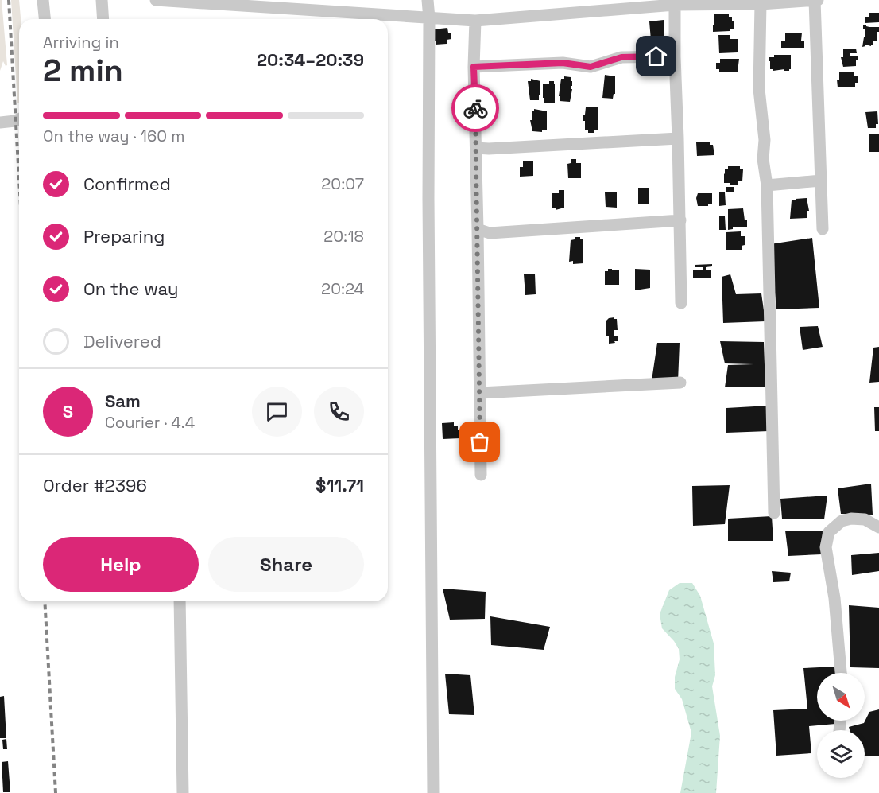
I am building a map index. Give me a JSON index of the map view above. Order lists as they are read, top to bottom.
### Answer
{
  "north": "bottom right",
  "page": {
    "heading": ["2 min", "Arriving in", "20:34–20:39"],
    "panel": [
      "Sam",
      "Courier · 4.4",
      "Order #2396",
      "$11.71"
    ],
    "bar": "On the way · 160 m",
    "list": [
      ["Confirmed", "20:07"],
      ["Preparing", "20:18"],
      ["On the way", "20:24"],
      "Delivered"
    ],
    "round": "S",
    "buttons": ["Help", "Share"]
  }
}
